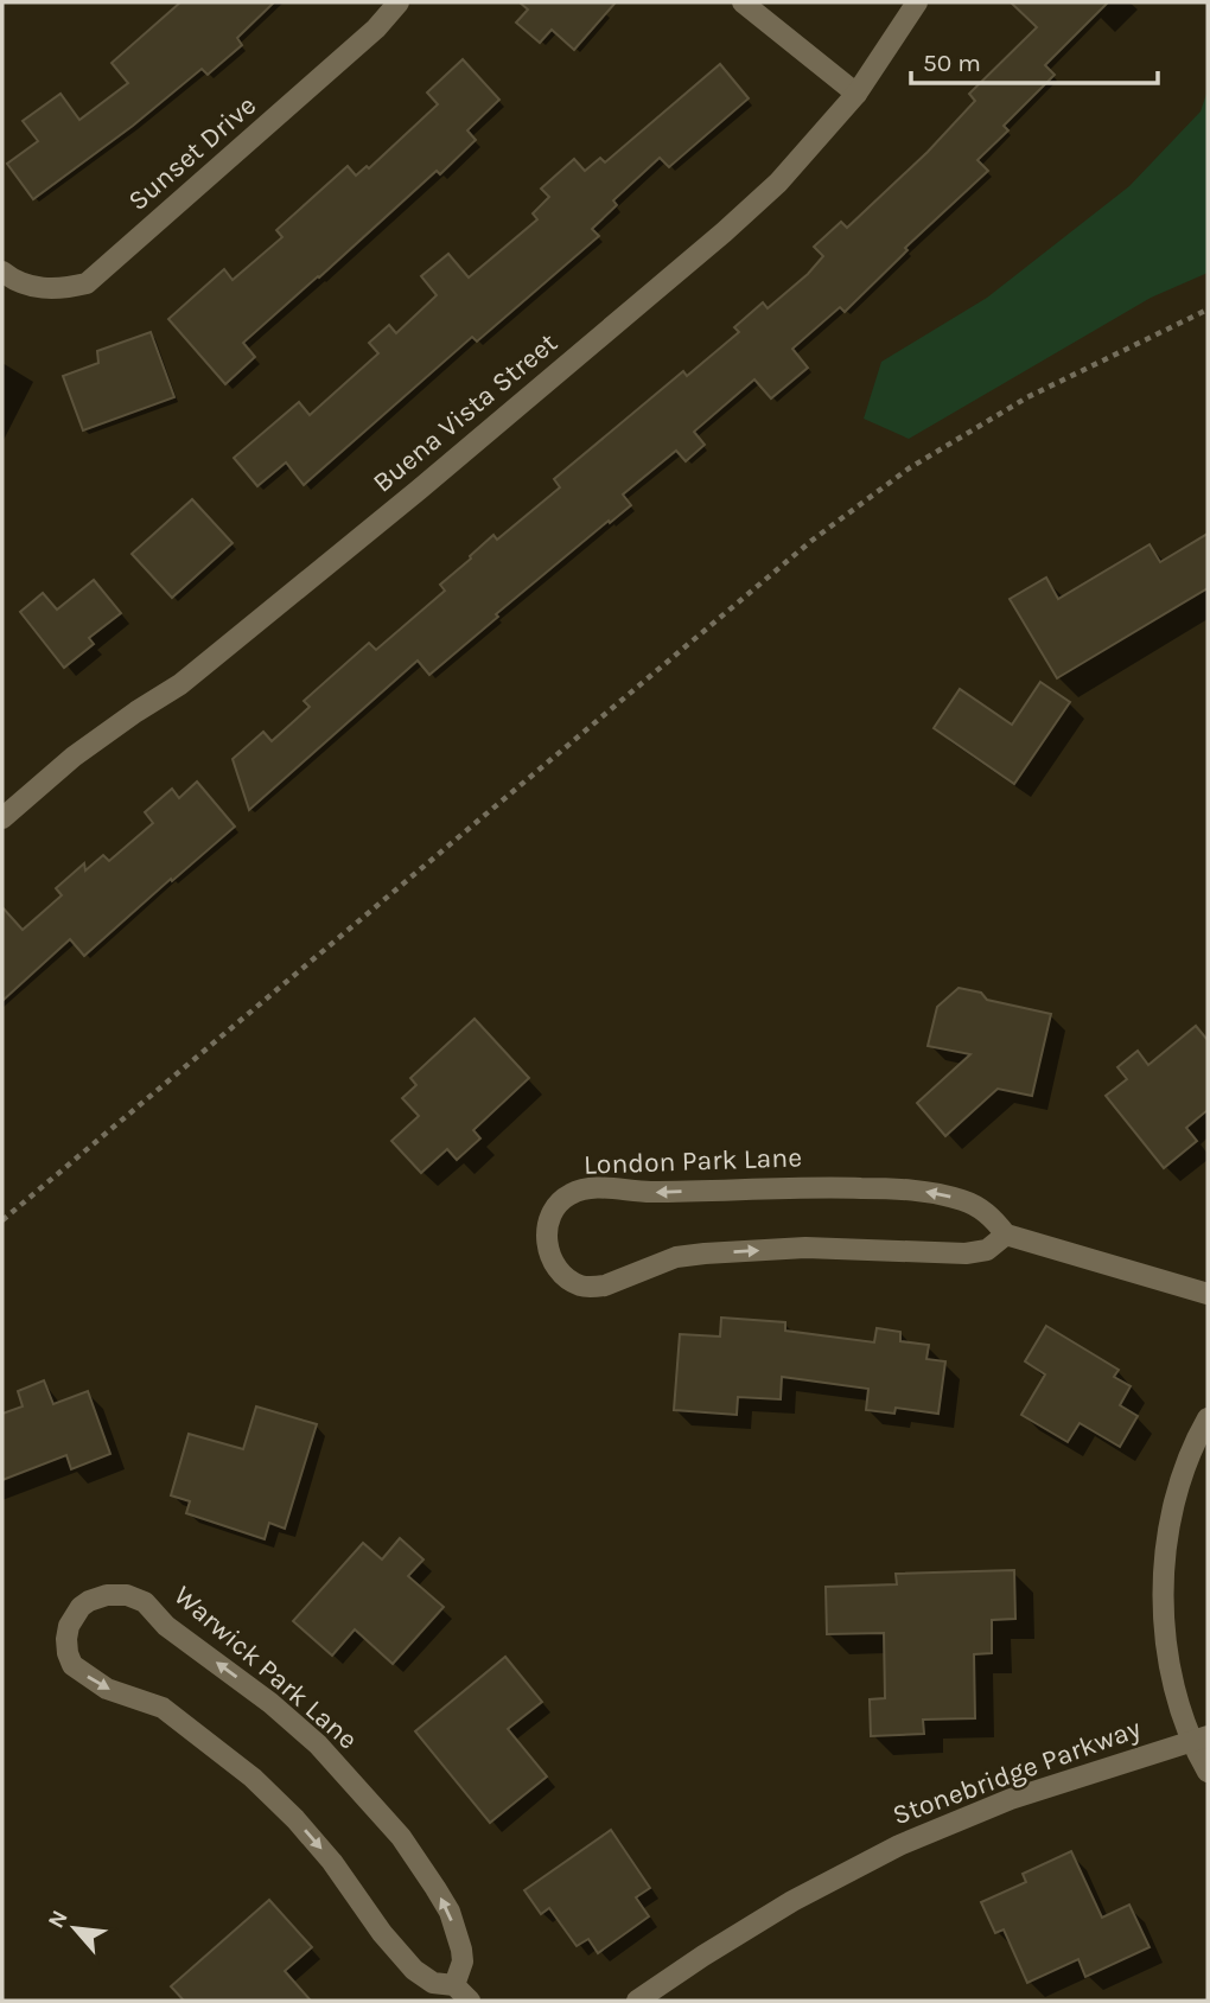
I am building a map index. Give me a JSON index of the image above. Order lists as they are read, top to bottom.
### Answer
{
  "streets": {
    "street": [
      "Sunset Drive",
      "Buena Vista Street",
      "London Park Lane",
      "Warwick Park Lane",
      "Stonebridge Parkway"
    ]
  },
  "scale_bar": "50 m",
  "north": "top left"
}
